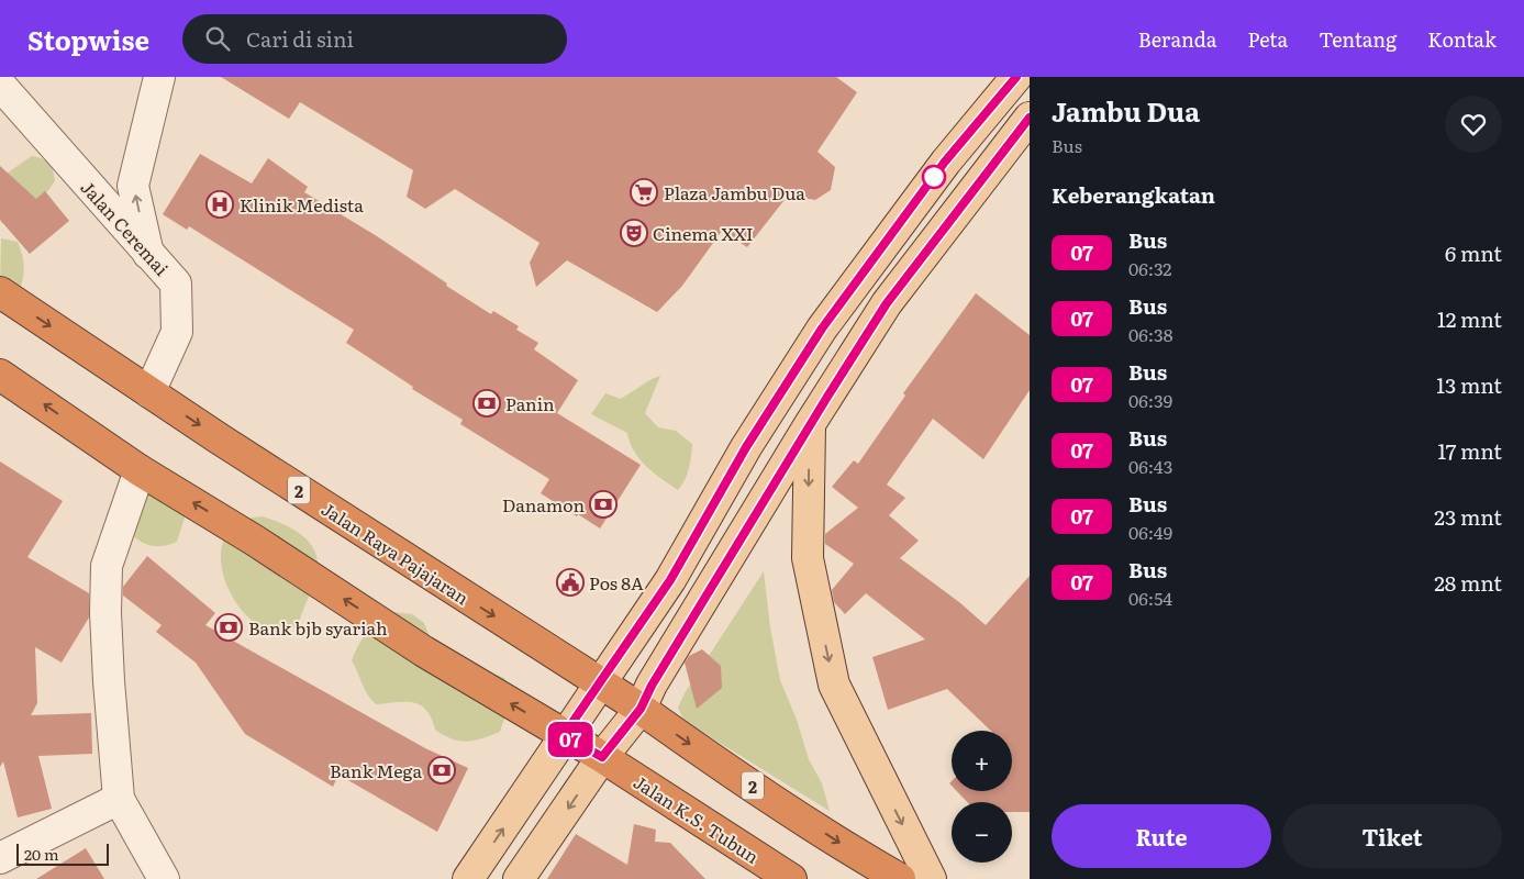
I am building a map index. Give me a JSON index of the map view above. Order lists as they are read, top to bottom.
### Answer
{
  "streets": {
    "highway": ["2", "Jalan Raya Pajajaran", "Jalan K.S. Tubun"],
    "street": ["Jalan Ceremai"]
  },
  "crossings": [
    ["Jalan Ceremai", "Jalan Raya Pajajaran"],
    ["2", "Jalan Raya Pajajaran"]
  ],
  "places": {
    "supermarket": ["Plaza Jambu Dua"],
    "hospital": ["Klinik Medista"],
    "theatre": ["Cinema XXI"],
    "bank": [
      "Panin",
      "Danamon",
      "Bank bjb syariah",
      "Bank Mega"
    ],
    "public building": ["Pos 8A"]
  },
  "lines": ["bus line 07"],
  "scale_bar": "20 m",
  "page": {
    "header": "Stopwise",
    "search": "Cari di sini",
    "nav": [
      "Beranda",
      "Peta",
      "Tentang",
      "Kontak"
    ],
    "on_map": "07",
    "heading": [
      ["Jambu Dua", "Bus"],
      "Keberangkatan"
    ],
    "list": [
      {
        "mark": "07",
        "name": "Bus",
        "note": "06:32",
        "value": "6 mnt"
      },
      {
        "mark": "07",
        "name": "Bus",
        "note": "06:38",
        "value": "12 mnt"
      },
      {
        "mark": "07",
        "name": "Bus",
        "note": "06:39",
        "value": "13 mnt"
      },
      {
        "mark": "07",
        "name": "Bus",
        "note": "06:43",
        "value": "17 mnt"
      },
      {
        "mark": "07",
        "name": "Bus",
        "note": "06:49",
        "value": "23 mnt"
      },
      {
        "mark": "07",
        "name": "Bus",
        "note": "06:54",
        "value": "28 mnt"
      }
    ],
    "map_buttons": ["+", "−"],
    "buttons": ["Rute", "Tiket"],
    "scale": "20 m"
  }
}
